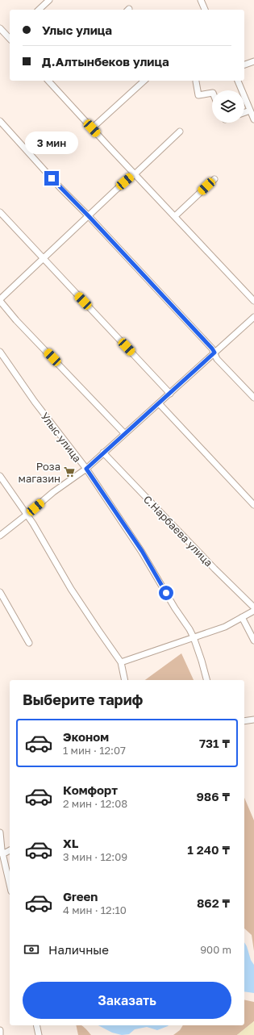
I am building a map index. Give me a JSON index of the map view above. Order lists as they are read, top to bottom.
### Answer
{
  "streets": {
    "street": ["Улыс улица", "С.Нарбаева улица"]
  },
  "places": {
    "supermarket": ["Роза магазин"]
  },
  "page": {
    "banner": ["Улыс улица", "Д.Алтынбеков улица"],
    "bubble": "3 мин",
    "heading": "Выберите тариф",
    "list": [
      {
        "name": "Эконом",
        "note": "1 мин · 12:07",
        "value": "731 ₸"
      },
      {
        "name": "Комфорт",
        "note": "2 мин · 12:08",
        "value": "986 ₸"
      },
      {
        "name": "XL",
        "note": "3 мин · 12:09",
        "value": "1 240 ₸"
      },
      {
        "name": "Green",
        "note": "4 мин · 12:10",
        "value": "862 ₸"
      }
    ],
    "pay": ["Наличные", "900 m"],
    "buttons": "Заказать"
  }
}
